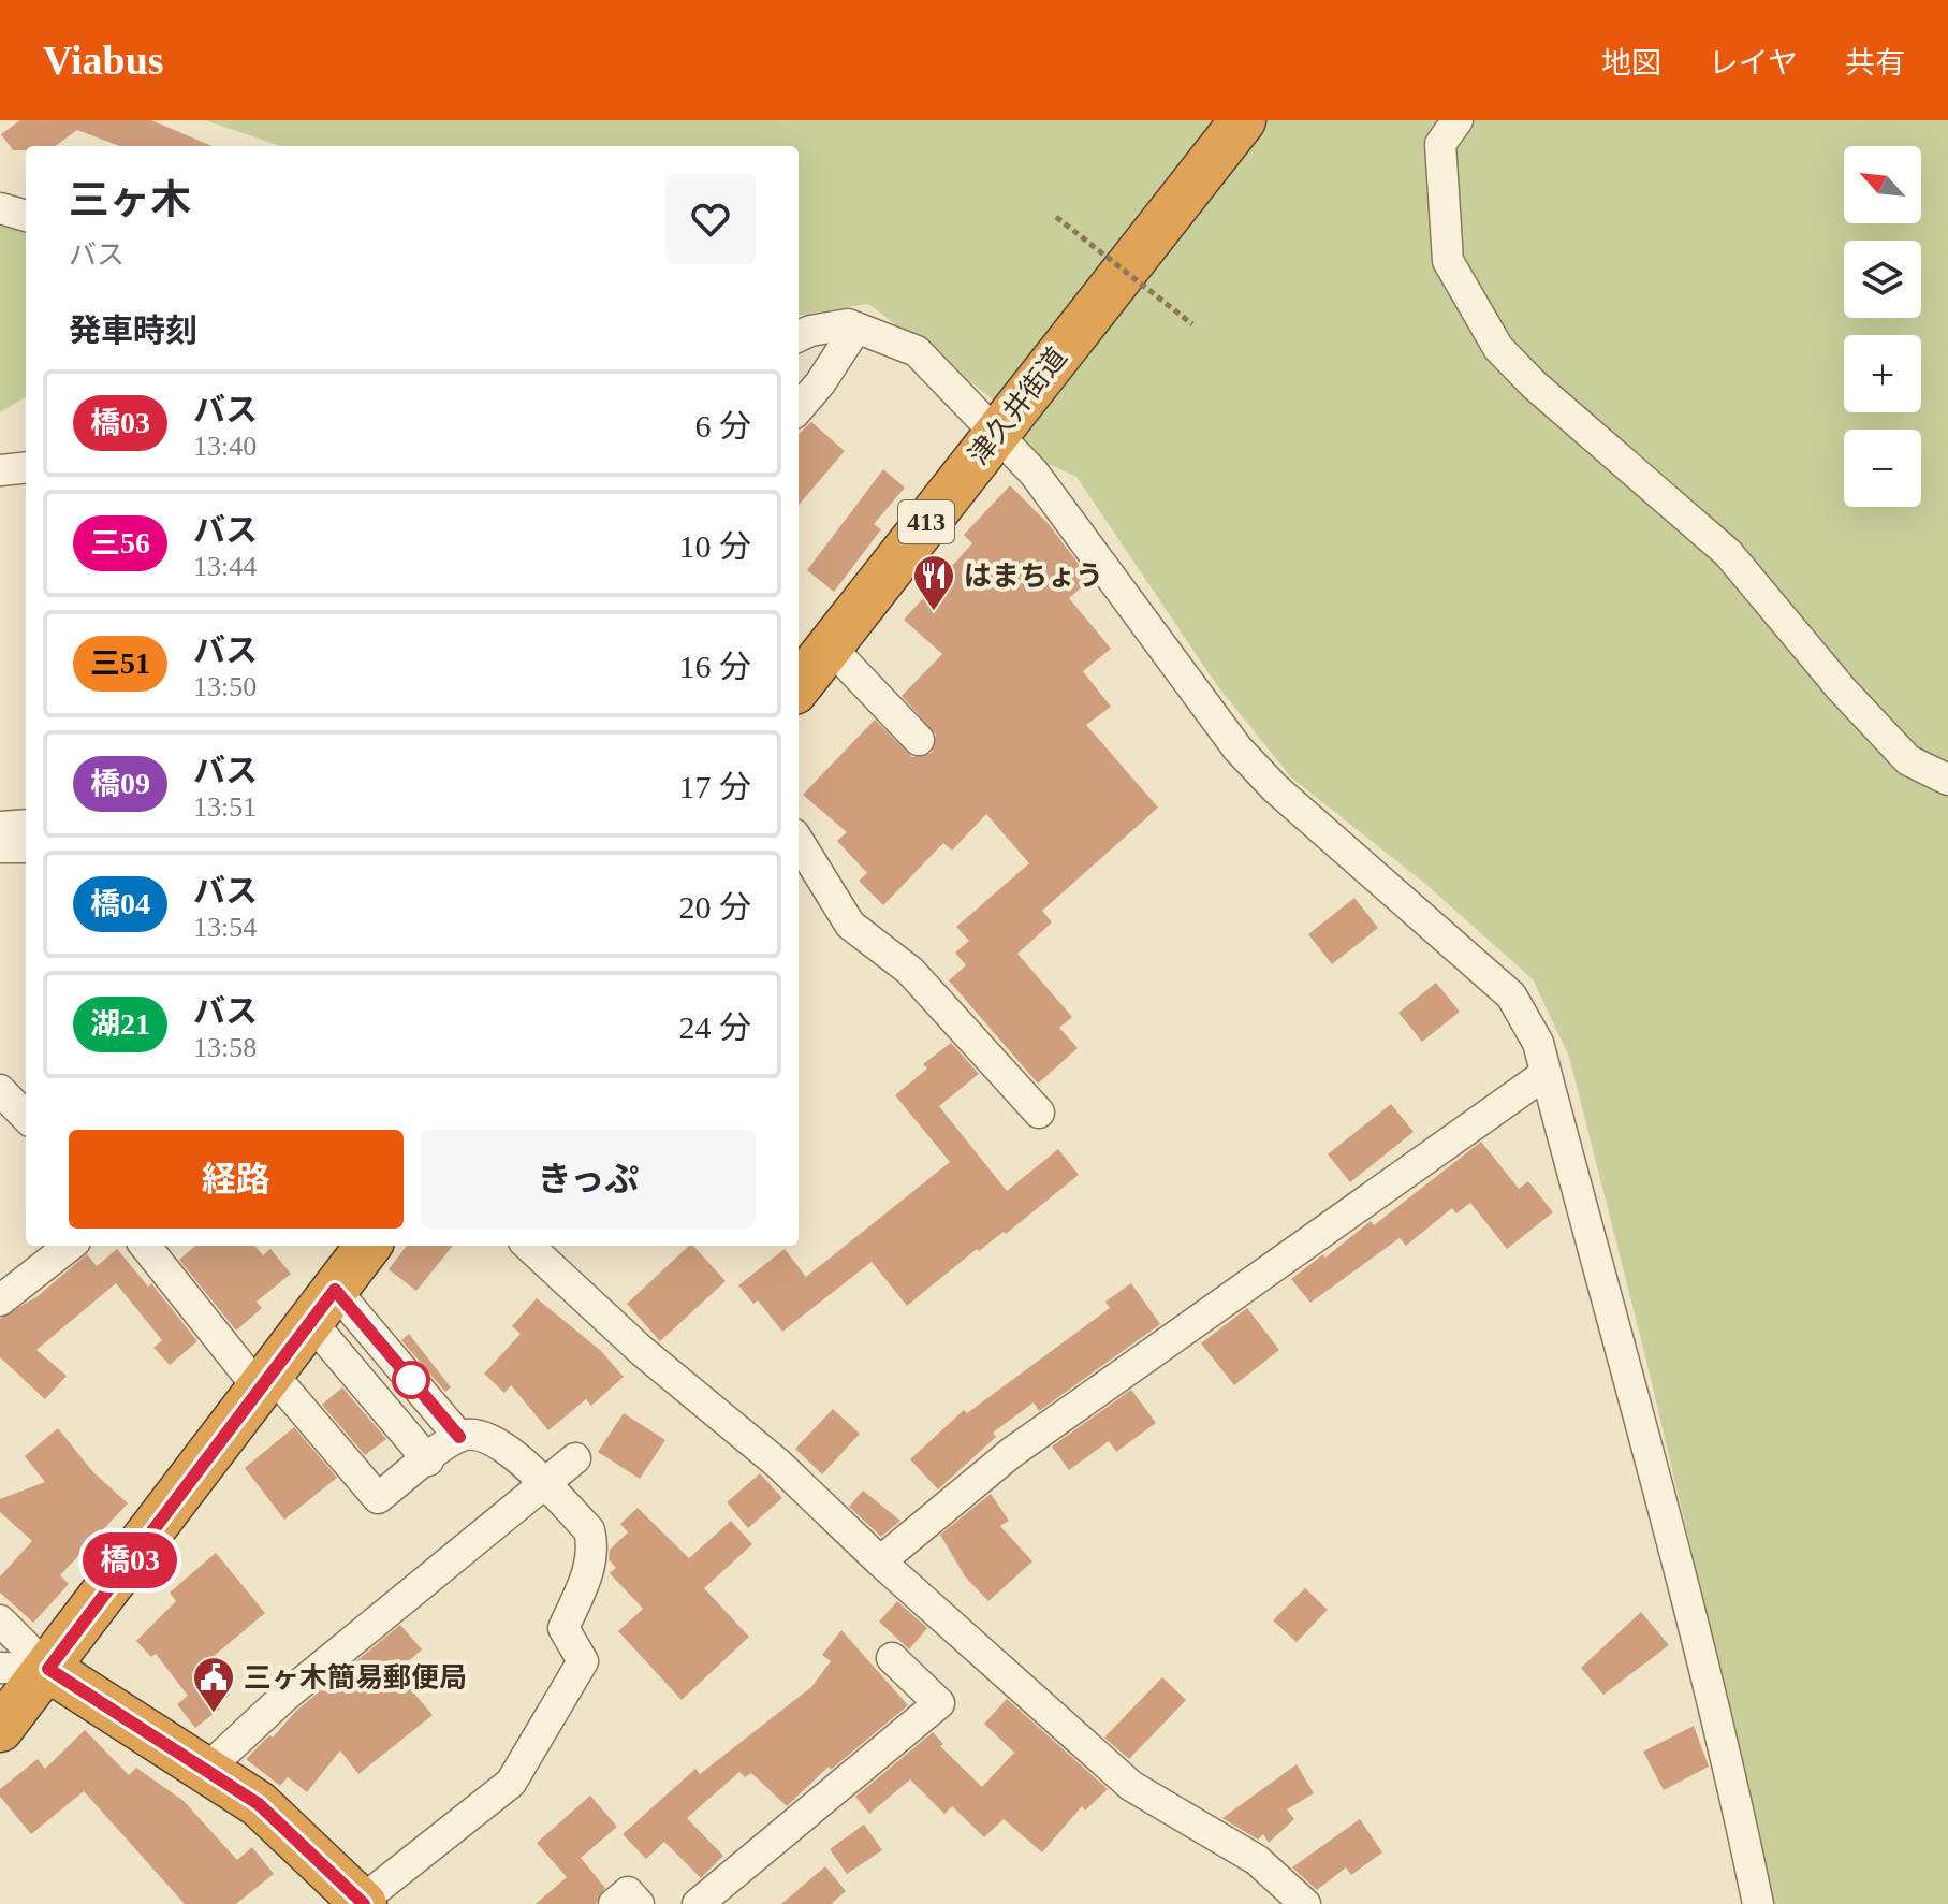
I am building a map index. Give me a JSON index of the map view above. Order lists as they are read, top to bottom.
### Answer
{
  "streets": {
    "highway": ["津久井街道", "413"]
  },
  "places": {
    "restaurant": ["はまちょう"],
    "public building": ["三ヶ木簡易郵便局"]
  },
  "lines": ["bus line 橋03"],
  "north": "top left",
  "page": {
    "header": "Viabus",
    "nav": ["地図", "レイヤ", "共有"],
    "on_map": "橋03",
    "map_buttons": ["+", "−"],
    "heading": [
      ["三ヶ木", "バス"],
      "発車時刻"
    ],
    "list": [
      {
        "mark": "橋03",
        "name": "バス",
        "note": "13:40",
        "value": "6 分"
      },
      {
        "mark": "三56",
        "name": "バス",
        "note": "13:44",
        "value": "10 分"
      },
      {
        "mark": "三51",
        "name": "バス",
        "note": "13:50",
        "value": "16 分"
      },
      {
        "mark": "橋09",
        "name": "バス",
        "note": "13:51",
        "value": "17 分"
      },
      {
        "mark": "橋04",
        "name": "バス",
        "note": "13:54",
        "value": "20 分"
      },
      {
        "mark": "湖21",
        "name": "バス",
        "note": "13:58",
        "value": "24 分"
      }
    ],
    "buttons": ["経路", "きっぷ"]
  }
}
